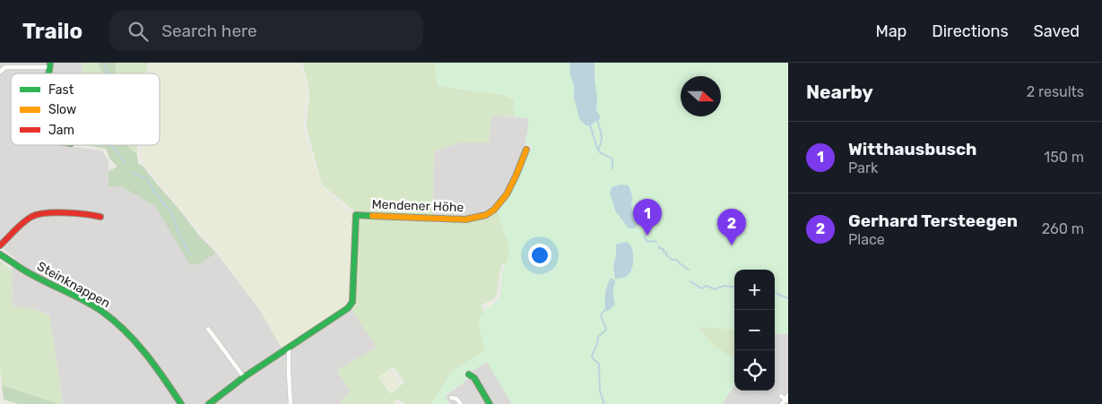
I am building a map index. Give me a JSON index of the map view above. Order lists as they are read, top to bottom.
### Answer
{
  "streets": {
    "street": ["Mendener Höhe", "Steinknappen"]
  },
  "legend": ["Fast", "Slow", "Jam"],
  "north": "right",
  "page": {
    "header": "Trailo",
    "search": "Search here",
    "nav": ["Map", "Directions", "Saved"],
    "heading": ["Nearby", "2 results"],
    "list": [
      {
        "mark": "1",
        "name": "Witthausbusch",
        "note": "Park",
        "value": "150 m"
      },
      {
        "mark": "2",
        "name": "Gerhard Tersteegen",
        "note": "Place",
        "value": "260 m"
      }
    ],
    "pins": ["1", "2"],
    "map_buttons": ["+", "−"]
  }
}
